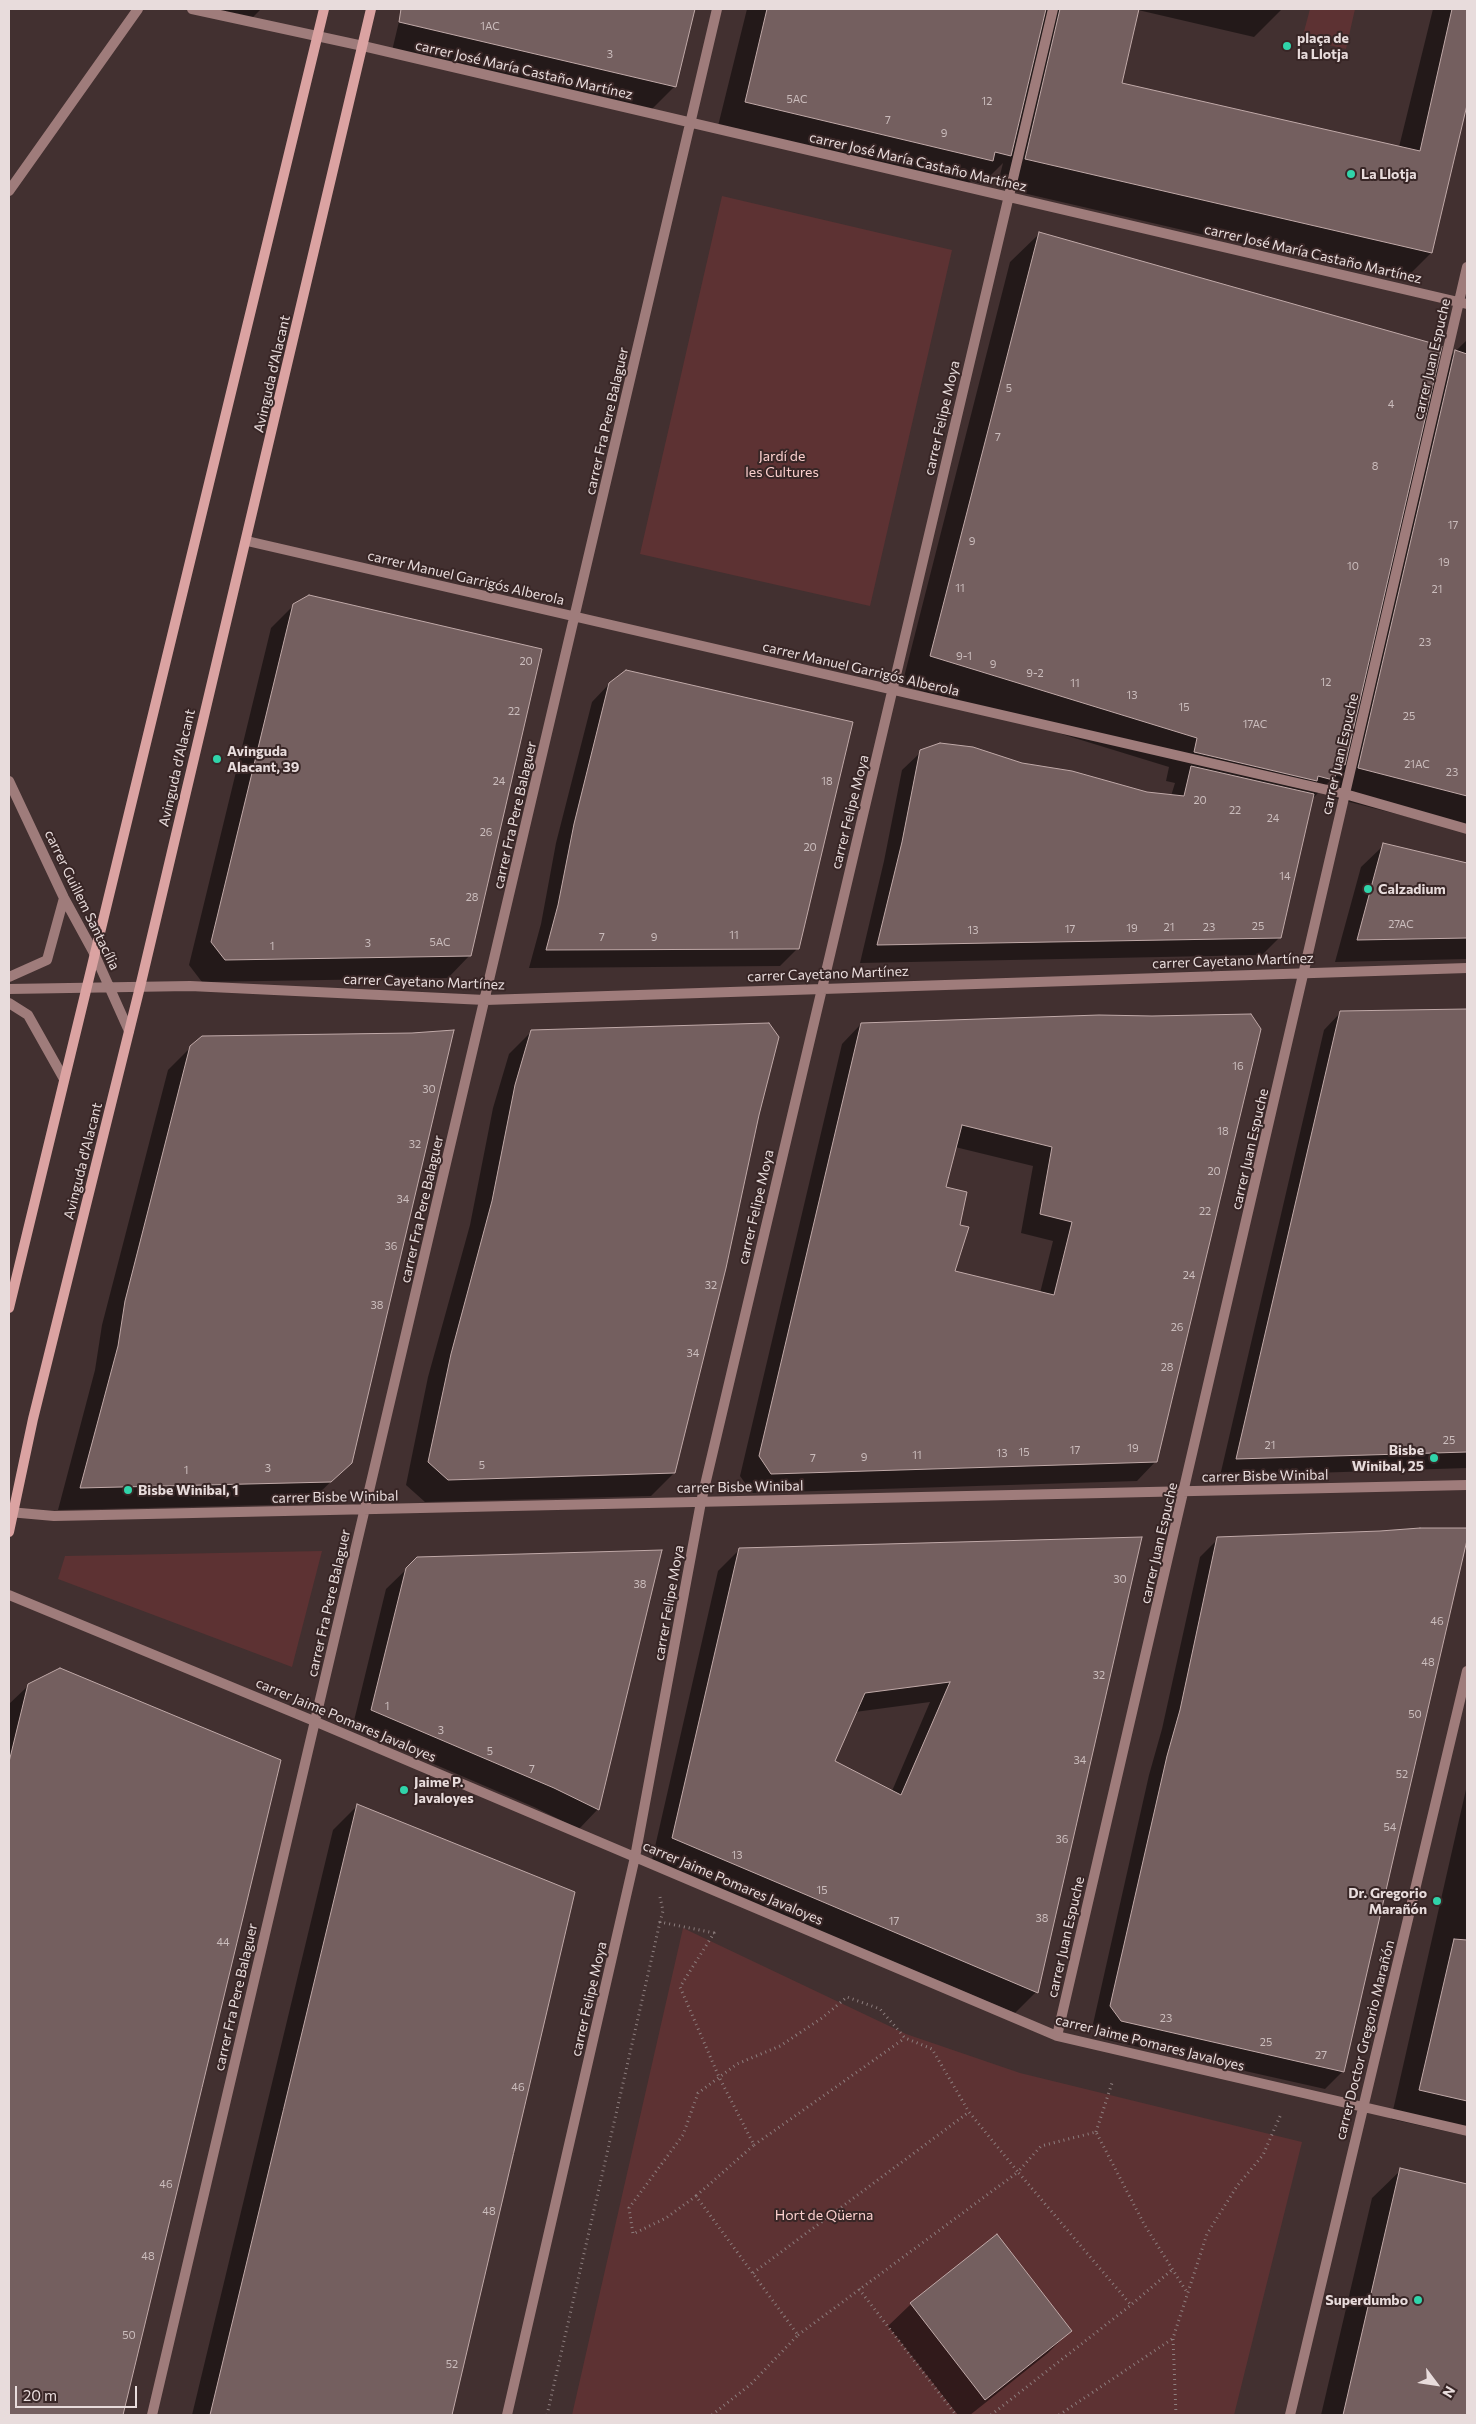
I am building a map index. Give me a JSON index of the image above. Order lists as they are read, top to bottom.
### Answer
{
  "streets": {
    "main road": ["Avinguda d'Alacant"],
    "street": [
      "carrer José María Castaño Martínez",
      "carrer Juan Espuche",
      "carrer Felipe Moya",
      "carrer Fra Pere Balaguer",
      "carrer Manuel Garrigós Alberola",
      "carrer Guillem Santacília",
      "carrer Cayetano Martínez",
      "carrer Bisbe Winibal",
      "carrer Jaime Pomares Javaloyes",
      "carrer Doctor Gregorio Marañón"
    ]
  },
  "crossings": [
    ["carrer José María Castaño Martínez", "carrer Juan Espuche"],
    ["carrer José María Castaño Martínez", "Avinguda d'Alacant"],
    ["carrer José María Castaño Martínez", "carrer Felipe Moya"],
    ["carrer José María Castaño Martínez", "carrer Fra Pere Balaguer"],
    ["carrer Juan Espuche", "carrer Manuel Garrigós Alberola"],
    ["carrer Juan Espuche", "carrer Cayetano Martínez"],
    ["carrer Juan Espuche", "carrer Bisbe Winibal"],
    ["carrer Juan Espuche", "carrer Jaime Pomares Javaloyes"],
    ["Avinguda d'Alacant", "carrer Manuel Garrigós Alberola"],
    ["Avinguda d'Alacant", "carrer Guillem Santacília"],
    ["Avinguda d'Alacant", "carrer Cayetano Martínez"],
    ["Avinguda d'Alacant", "carrer Bisbe Winibal"],
    ["carrer Felipe Moya", "carrer Manuel Garrigós Alberola"],
    ["carrer Felipe Moya", "carrer Cayetano Martínez"],
    ["carrer Felipe Moya", "carrer Bisbe Winibal"],
    ["carrer Felipe Moya", "carrer Jaime Pomares Javaloyes"],
    ["carrer Fra Pere Balaguer", "carrer Manuel Garrigós Alberola"],
    ["carrer Fra Pere Balaguer", "carrer Cayetano Martínez"],
    ["carrer Fra Pere Balaguer", "carrer Bisbe Winibal"],
    ["carrer Fra Pere Balaguer", "carrer Jaime Pomares Javaloyes"],
    ["carrer Guillem Santacília", "carrer Cayetano Martínez"],
    ["carrer Jaime Pomares Javaloyes", "carrer Doctor Gregorio Marañón"]
  ],
  "parks": ["Jardí de les Cultures", "Hort de Qüerna"],
  "places": [
    "plaça de la Llotja",
    "La Llotja",
    "Avinguda Alacant, 39",
    "Calzadium",
    "Bisbe Winibal, 25",
    "Bisbe Winibal, 1",
    "Jaime P. Javaloyes",
    "Dr. Gregorio Marañón",
    "Superdumbo"
  ],
  "house_numbers": [
    "1AC",
    "3",
    "5AC",
    "12",
    "7",
    "9",
    "5",
    "4",
    "7",
    "8",
    "17",
    "9",
    "19",
    "10",
    "11",
    "21",
    "23",
    "9-1",
    "20",
    "9",
    "9-2",
    "12",
    "11",
    "13",
    "15",
    "22",
    "25",
    "17AC",
    "21AC",
    "23",
    "24",
    "18",
    "20",
    "22",
    "24",
    "26",
    "20",
    "14",
    "28",
    "27AC",
    "25",
    "21",
    "23",
    "19",
    "17",
    "13",
    "11",
    "7",
    "9",
    "5AC",
    "3",
    "1",
    "16",
    "30",
    "18",
    "32",
    "20",
    "34",
    "22",
    "36",
    "24",
    "32",
    "38",
    "26",
    "34",
    "28",
    "25",
    "21",
    "19",
    "17",
    "15",
    "13",
    "11",
    "9",
    "7",
    "5",
    "3",
    "1",
    "30",
    "38",
    "46",
    "48",
    "32",
    "1",
    "50",
    "3",
    "5",
    "34",
    "7",
    "52",
    "54",
    "36",
    "13",
    "15",
    "38",
    "17",
    "44",
    "23",
    "25",
    "27",
    "46",
    "46",
    "48",
    "48",
    "50",
    "52"
  ],
  "scale_bar": "20 m",
  "north": "bottom right"
}
